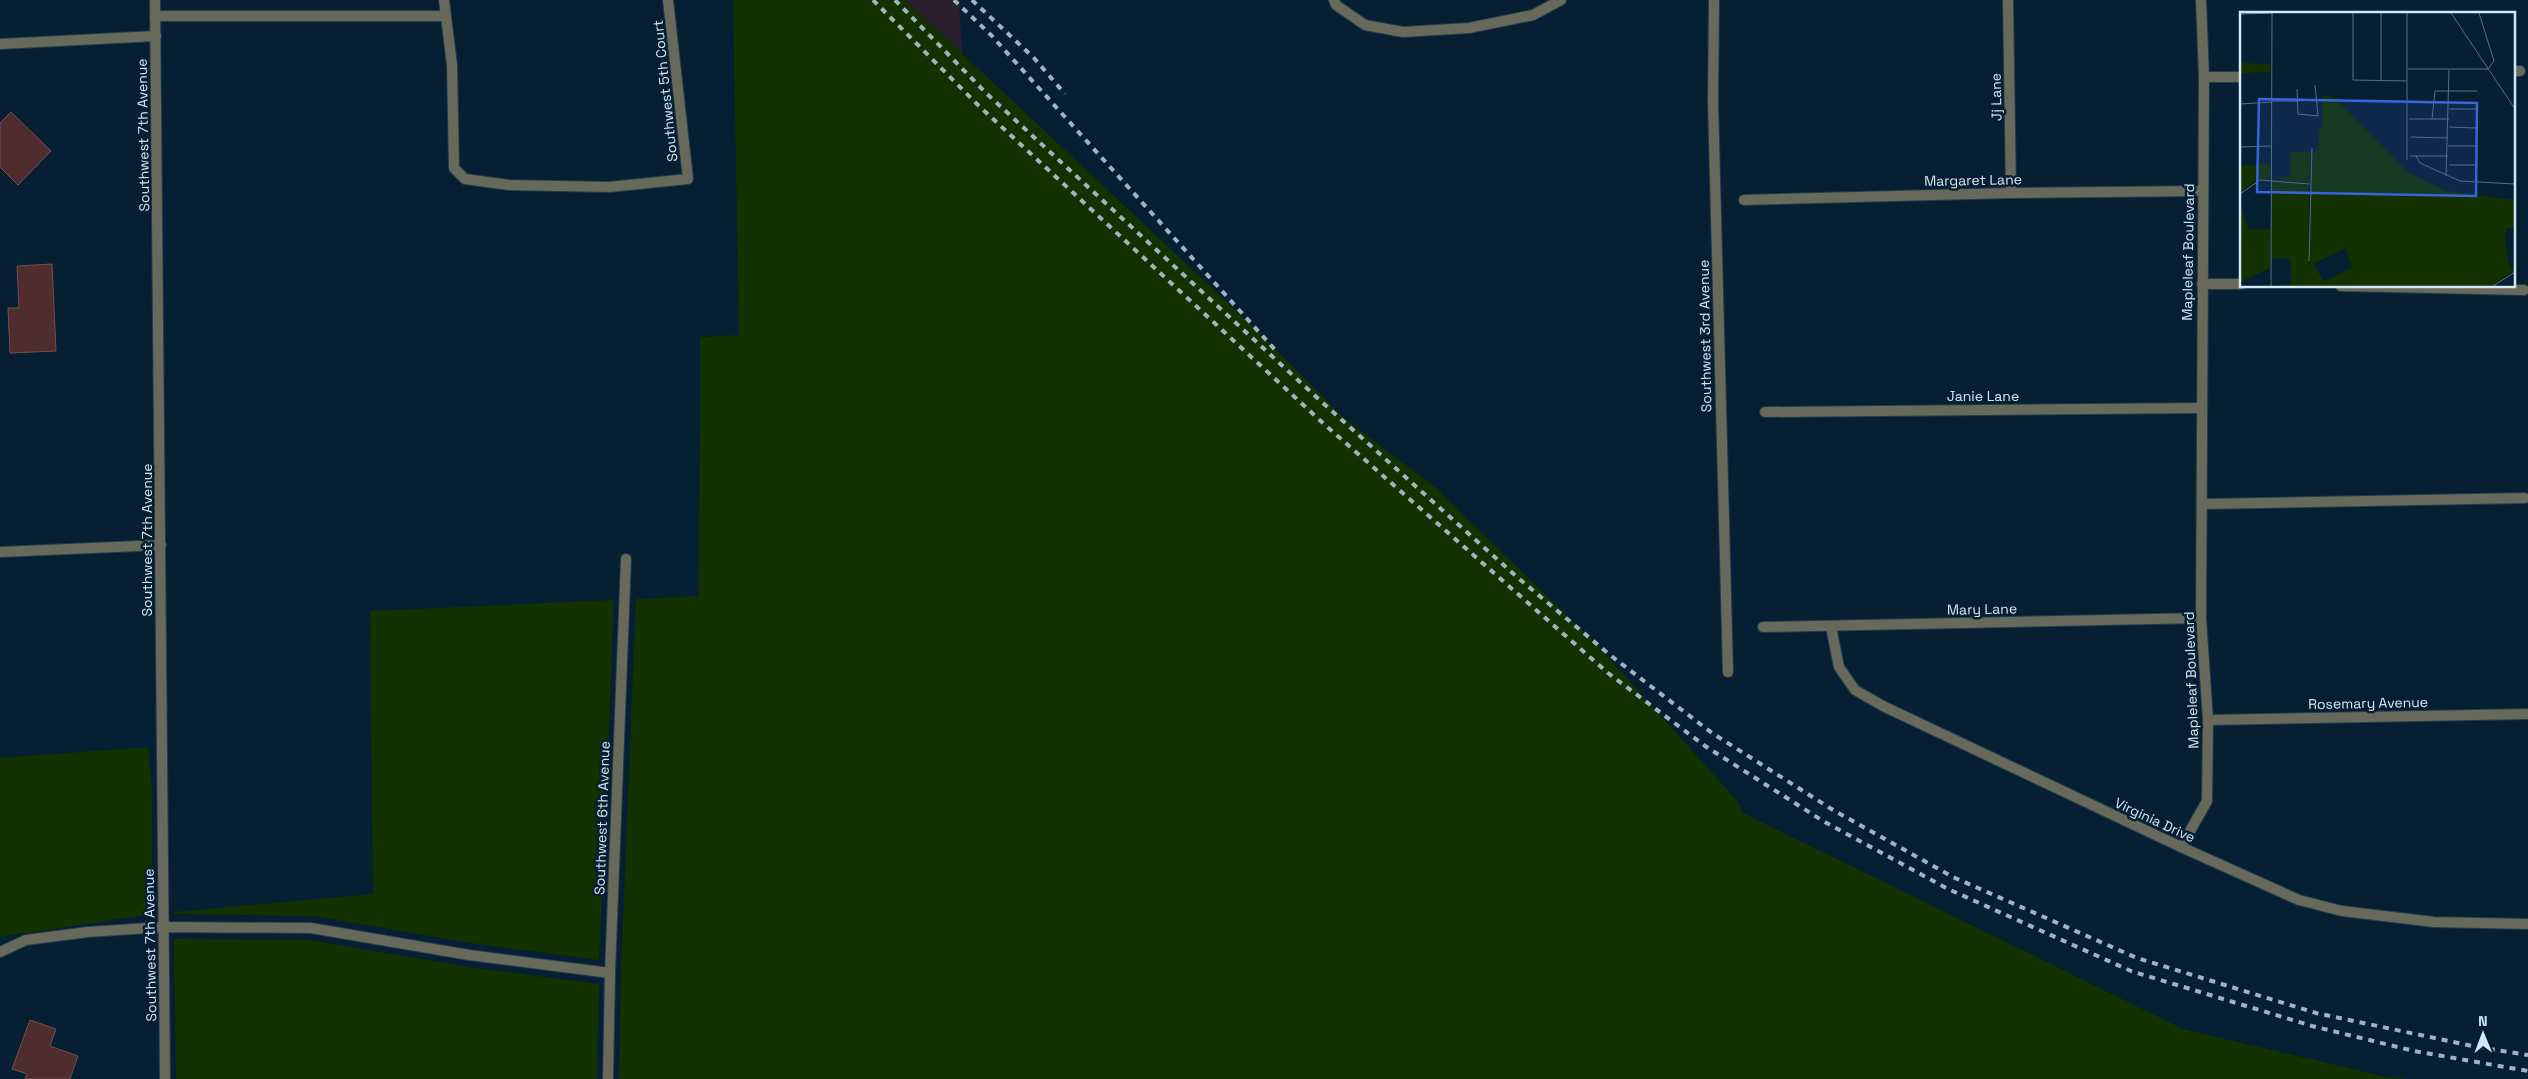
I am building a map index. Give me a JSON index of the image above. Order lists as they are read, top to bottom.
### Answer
{
  "streets": {
    "street": [
      "Southwest 5th Court",
      "Jj Lane",
      "Southwest 7th Avenue",
      "Margaret Lane",
      "Mapleleaf Boulevard",
      "Southwest 3rd Avenue",
      "Janie Lane",
      "Mary Lane",
      "Rosemary Avenue",
      "Southwest 6th Avenue",
      "Virginia Drive"
    ]
  },
  "crossings": [
    ["Jj Lane", "Margaret Lane"],
    ["Margaret Lane", "Mapleleaf Boulevard"],
    ["Mapleleaf Boulevard", "Janie Lane"],
    ["Mapleleaf Boulevard", "Mary Lane"],
    ["Mapleleaf Boulevard", "Rosemary Avenue"],
    ["Mapleleaf Boulevard", "Virginia Drive"],
    ["Mary Lane", "Virginia Drive"]
  ],
  "north": "top"
}
